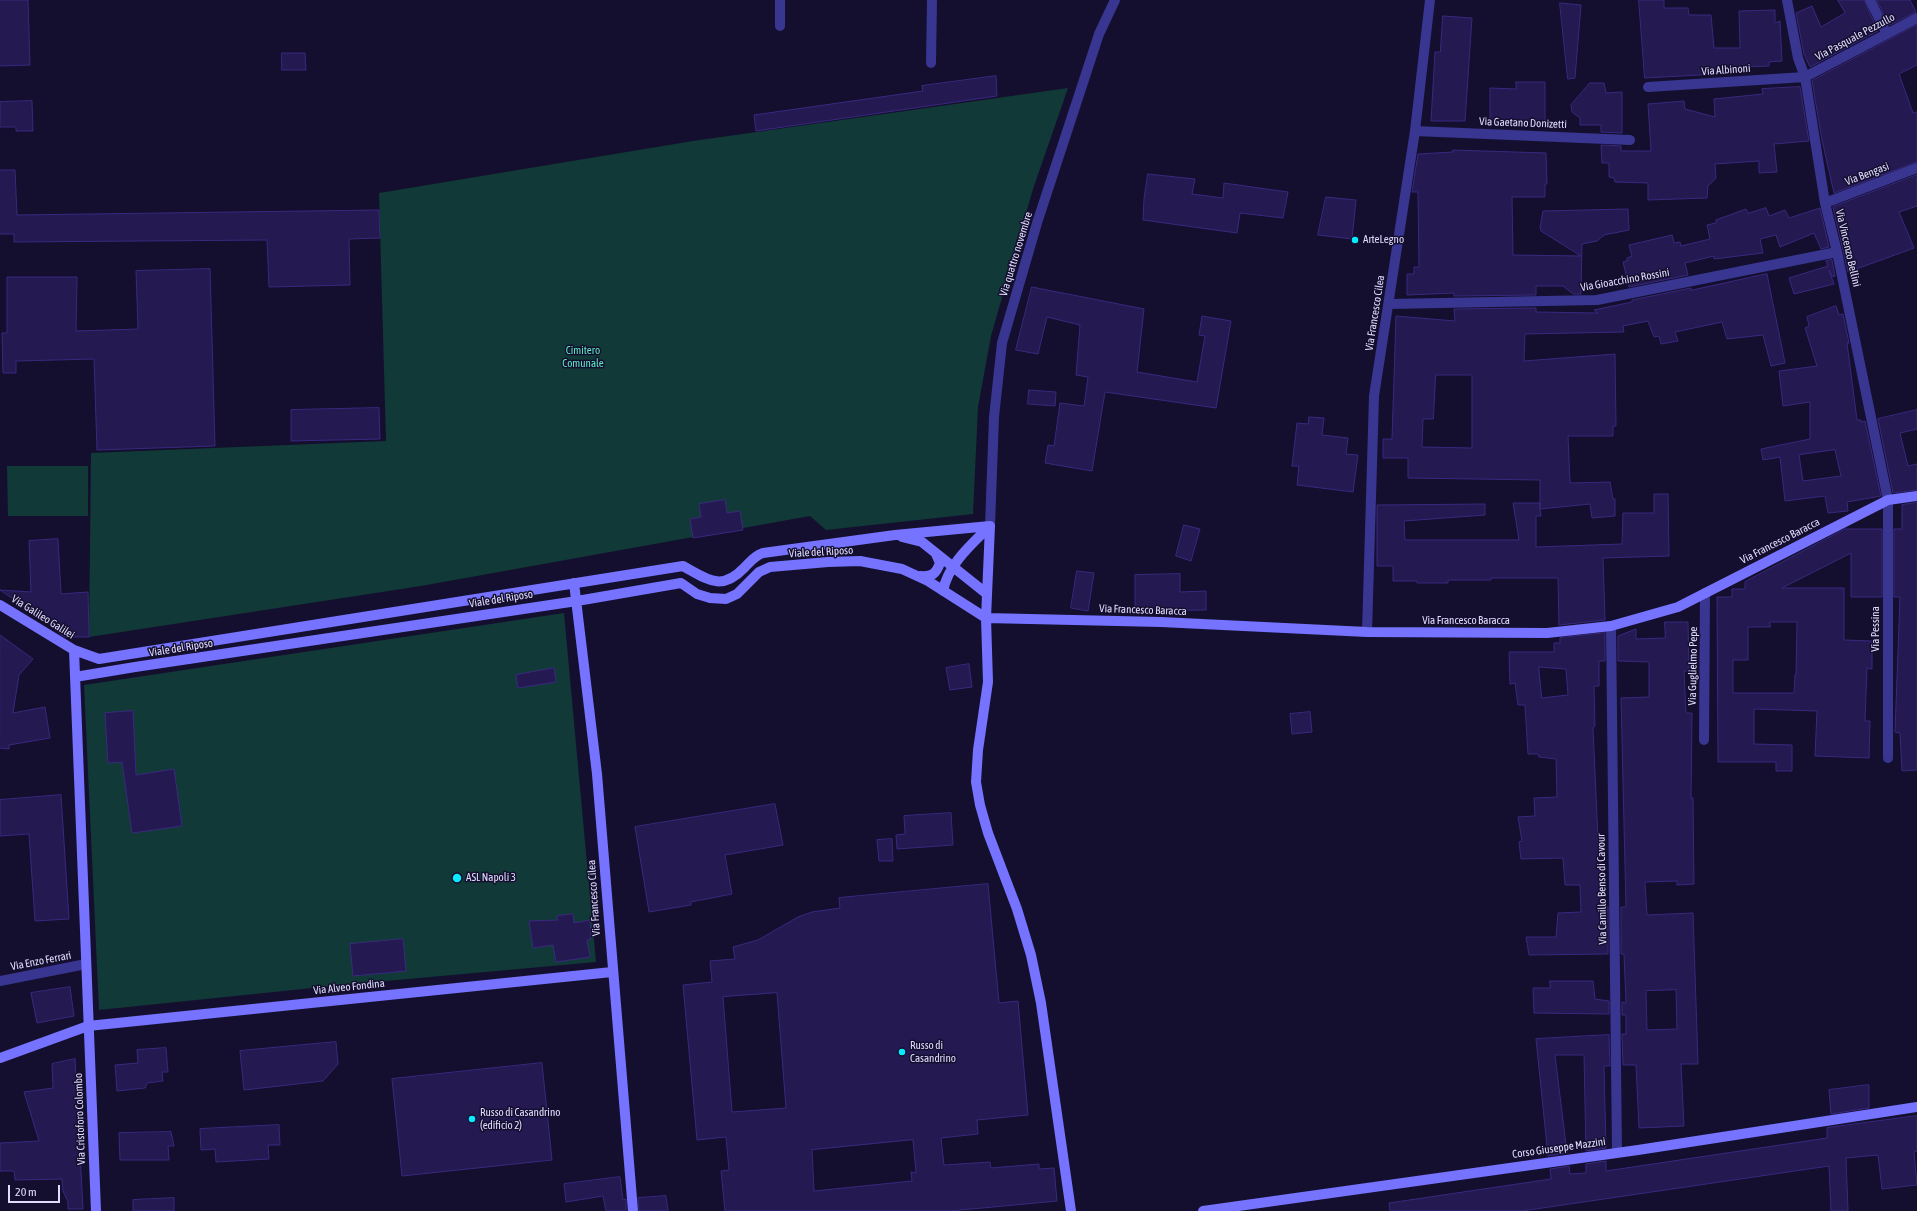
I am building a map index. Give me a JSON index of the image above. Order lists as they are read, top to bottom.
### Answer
{
  "streets": {
    "street": [
      "Via Pasquale Pezzullo",
      "Via Albinoni",
      "Via Gaetano Donizetti",
      "Via Bengasi",
      "Via Vincenzo Bellini",
      "Via quattro novembre",
      "Via Gioacchino Rossini",
      "Via Francesco Cilea",
      "Via Francesco Baracca",
      "Viale del Riposo",
      "Via Galileo Galilei",
      "Via Pessina",
      "Via Guglielmo Pepe",
      "Via Camillo Benso di Cavour",
      "Via Enzo Ferrari",
      "Via Alveo Fondina",
      "Via Cristoforo Colombo",
      "Corso Giuseppe Mazzini"
    ]
  },
  "crossings": [
    ["Via Pasquale Pezzullo", "Via Albinoni"],
    ["Via Pasquale Pezzullo", "Via Vincenzo Bellini"],
    ["Via Albinoni", "Via Vincenzo Bellini"],
    ["Via Gaetano Donizetti", "Via Francesco Cilea"],
    ["Via Bengasi", "Via Vincenzo Bellini"],
    ["Via Vincenzo Bellini", "Via Gioacchino Rossini"],
    ["Via Vincenzo Bellini", "Via Francesco Baracca"],
    ["Via Vincenzo Bellini", "Via Pessina"],
    ["Via quattro novembre", "Viale del Riposo"],
    ["Via Gioacchino Rossini", "Via Francesco Cilea"],
    ["Via Francesco Cilea", "Via Francesco Baracca"],
    ["Via Francesco Cilea", "Viale del Riposo"],
    ["Via Francesco Cilea", "Via Alveo Fondina"],
    ["Via Francesco Baracca", "Viale del Riposo"],
    ["Via Francesco Baracca", "Via Pessina"],
    ["Via Francesco Baracca", "Via Guglielmo Pepe"],
    ["Via Francesco Baracca", "Via Camillo Benso di Cavour"],
    ["Viale del Riposo", "Via Galileo Galilei"],
    ["Viale del Riposo", "Via Cristoforo Colombo"],
    ["Via Galileo Galilei", "Via Cristoforo Colombo"],
    ["Via Camillo Benso di Cavour", "Corso Giuseppe Mazzini"],
    ["Via Enzo Ferrari", "Via Cristoforo Colombo"],
    ["Via Alveo Fondina", "Via Cristoforo Colombo"]
  ],
  "parks": ["Cimitero Comunale"],
  "places": [
    "ArteLegno",
    "ASL Napoli 3",
    "Russo di Casandrino",
    "Russo di Casandrino (edificio 2)"
  ],
  "scale_bar": "20 m"
}
